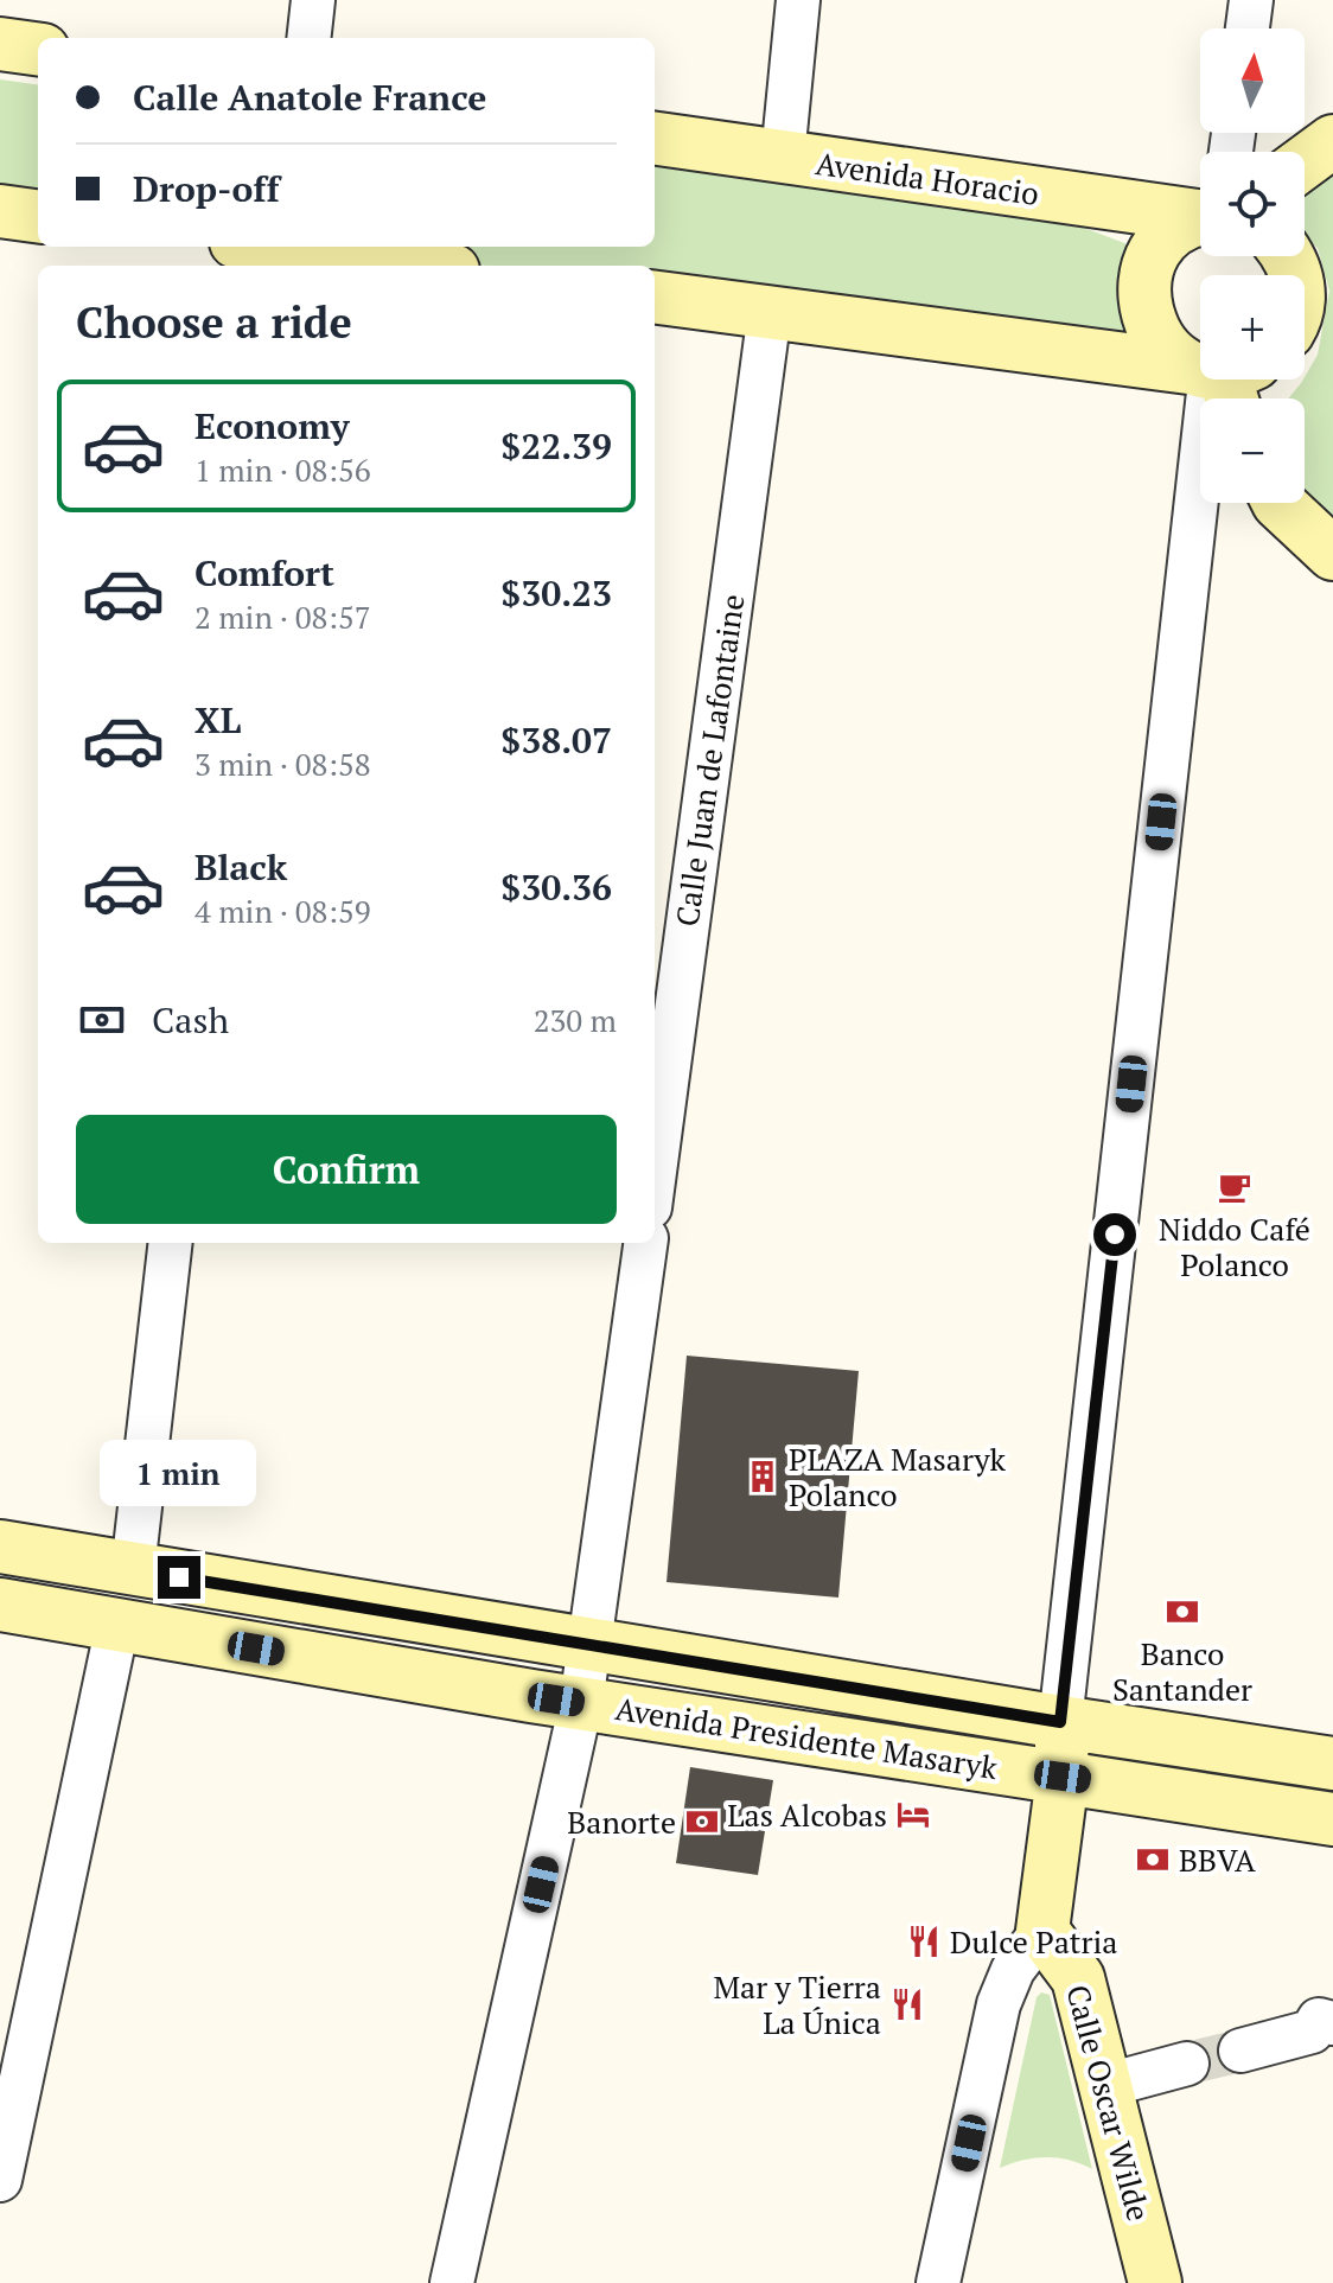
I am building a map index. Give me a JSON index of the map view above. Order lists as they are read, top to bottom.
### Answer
{
  "streets": {
    "street": [
      "Avenida Horacio",
      "Calle Juan de Lafontaine",
      "Avenida Presidente Masaryk",
      "Calle Oscar Wilde"
    ]
  },
  "places": {
    "cafe": ["Niddo Café Polanco"],
    "building": ["PLAZA Masaryk Polanco"],
    "bank": ["Banco Santander", "Banorte", "BBVA"],
    "hotel": ["Las Alcobas"],
    "restaurant": ["Dulce Patria", "Mar y Tierra La Única"]
  },
  "north": "top",
  "page": {
    "map_buttons": ["+", "−"],
    "banner": ["Calle Anatole France", "Drop-off"],
    "heading": "Choose a ride",
    "list": [
      {
        "name": "Economy",
        "note": "1 min · 08:56",
        "value": "$22.39"
      },
      {
        "name": "Comfort",
        "note": "2 min · 08:57",
        "value": "$30.23"
      },
      {
        "name": "XL",
        "note": "3 min · 08:58",
        "value": "$38.07"
      },
      {
        "name": "Black",
        "note": "4 min · 08:59",
        "value": "$30.36"
      }
    ],
    "pay": ["Cash", "230 m"],
    "buttons": "Confirm",
    "bubble": "1 min"
  }
}
